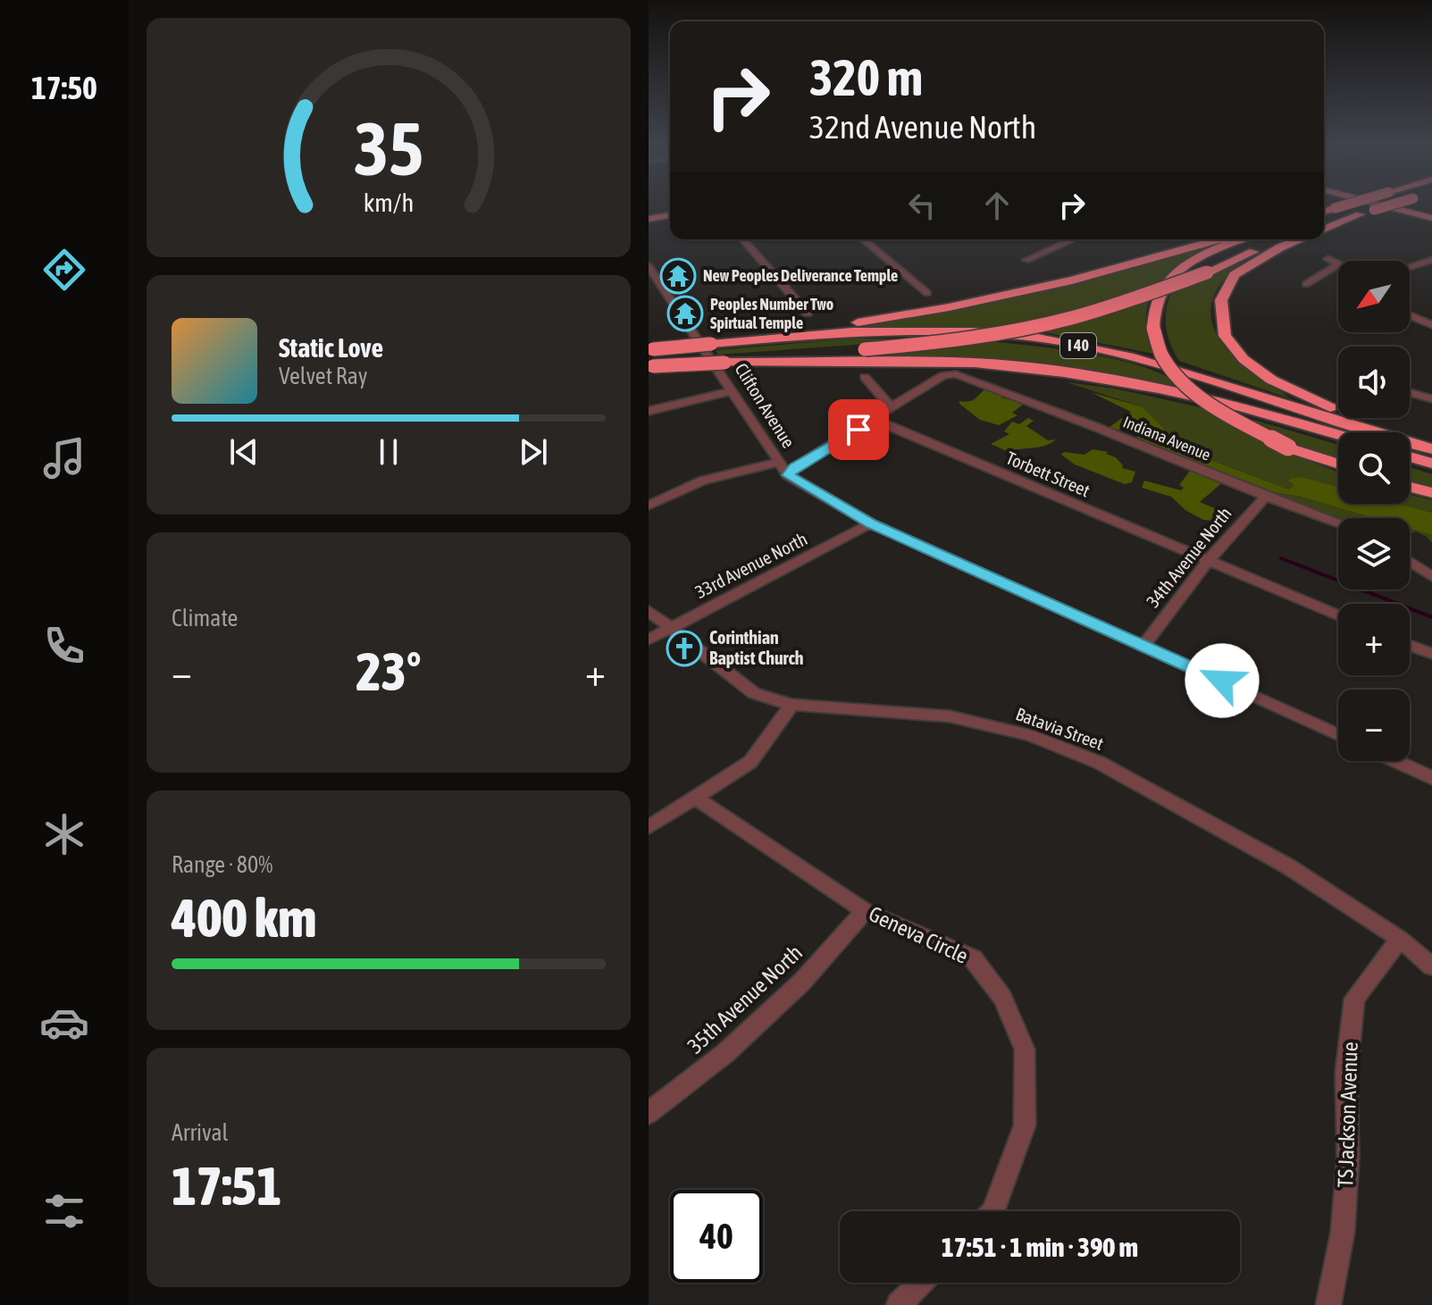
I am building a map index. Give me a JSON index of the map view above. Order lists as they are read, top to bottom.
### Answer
{
  "streets": {
    "highway": ["I 40"],
    "street": [
      "Clifton Avenue",
      "Indiana Avenue",
      "Torbett Street",
      "34th Avenue North",
      "33rd Avenue North",
      "Batavia Street",
      "Geneva Circle",
      "35th Avenue North",
      "TS Jackson Avenue"
    ]
  },
  "crossings": [
    ["Clifton Avenue", "34th Avenue North"],
    ["Clifton Avenue", "33rd Avenue North"],
    ["Indiana Avenue", "34th Avenue North"],
    ["Torbett Street", "34th Avenue North"],
    ["33rd Avenue North", "Batavia Street"],
    ["Batavia Street", "TS Jackson Avenue"],
    ["Geneva Circle", "35th Avenue North"]
  ],
  "places": {
    "temple": ["New Peoples Deliverance Temple", "Peoples Number Two Spirtual Temple"],
    "church": ["Corinthian Baptist Church"]
  },
  "north": "bottom left",
  "page": {
    "tabs": "17:50",
    "turn": ["320 m", "32nd Avenue North"],
    "map_buttons": ["+", "−"],
    "song": ["Static Love", "Velvet Ray"],
    "tile": [
      "Climate",
      ["Range · 80%", "400 km"],
      ["Arrival", "17:51"]
    ],
    "heat": ["−", "23°", "+"],
    "limit": "40",
    "trip": "17:51 · 1 min · 390 m",
    "gauge": ["35", "km/h"]
  }
}
